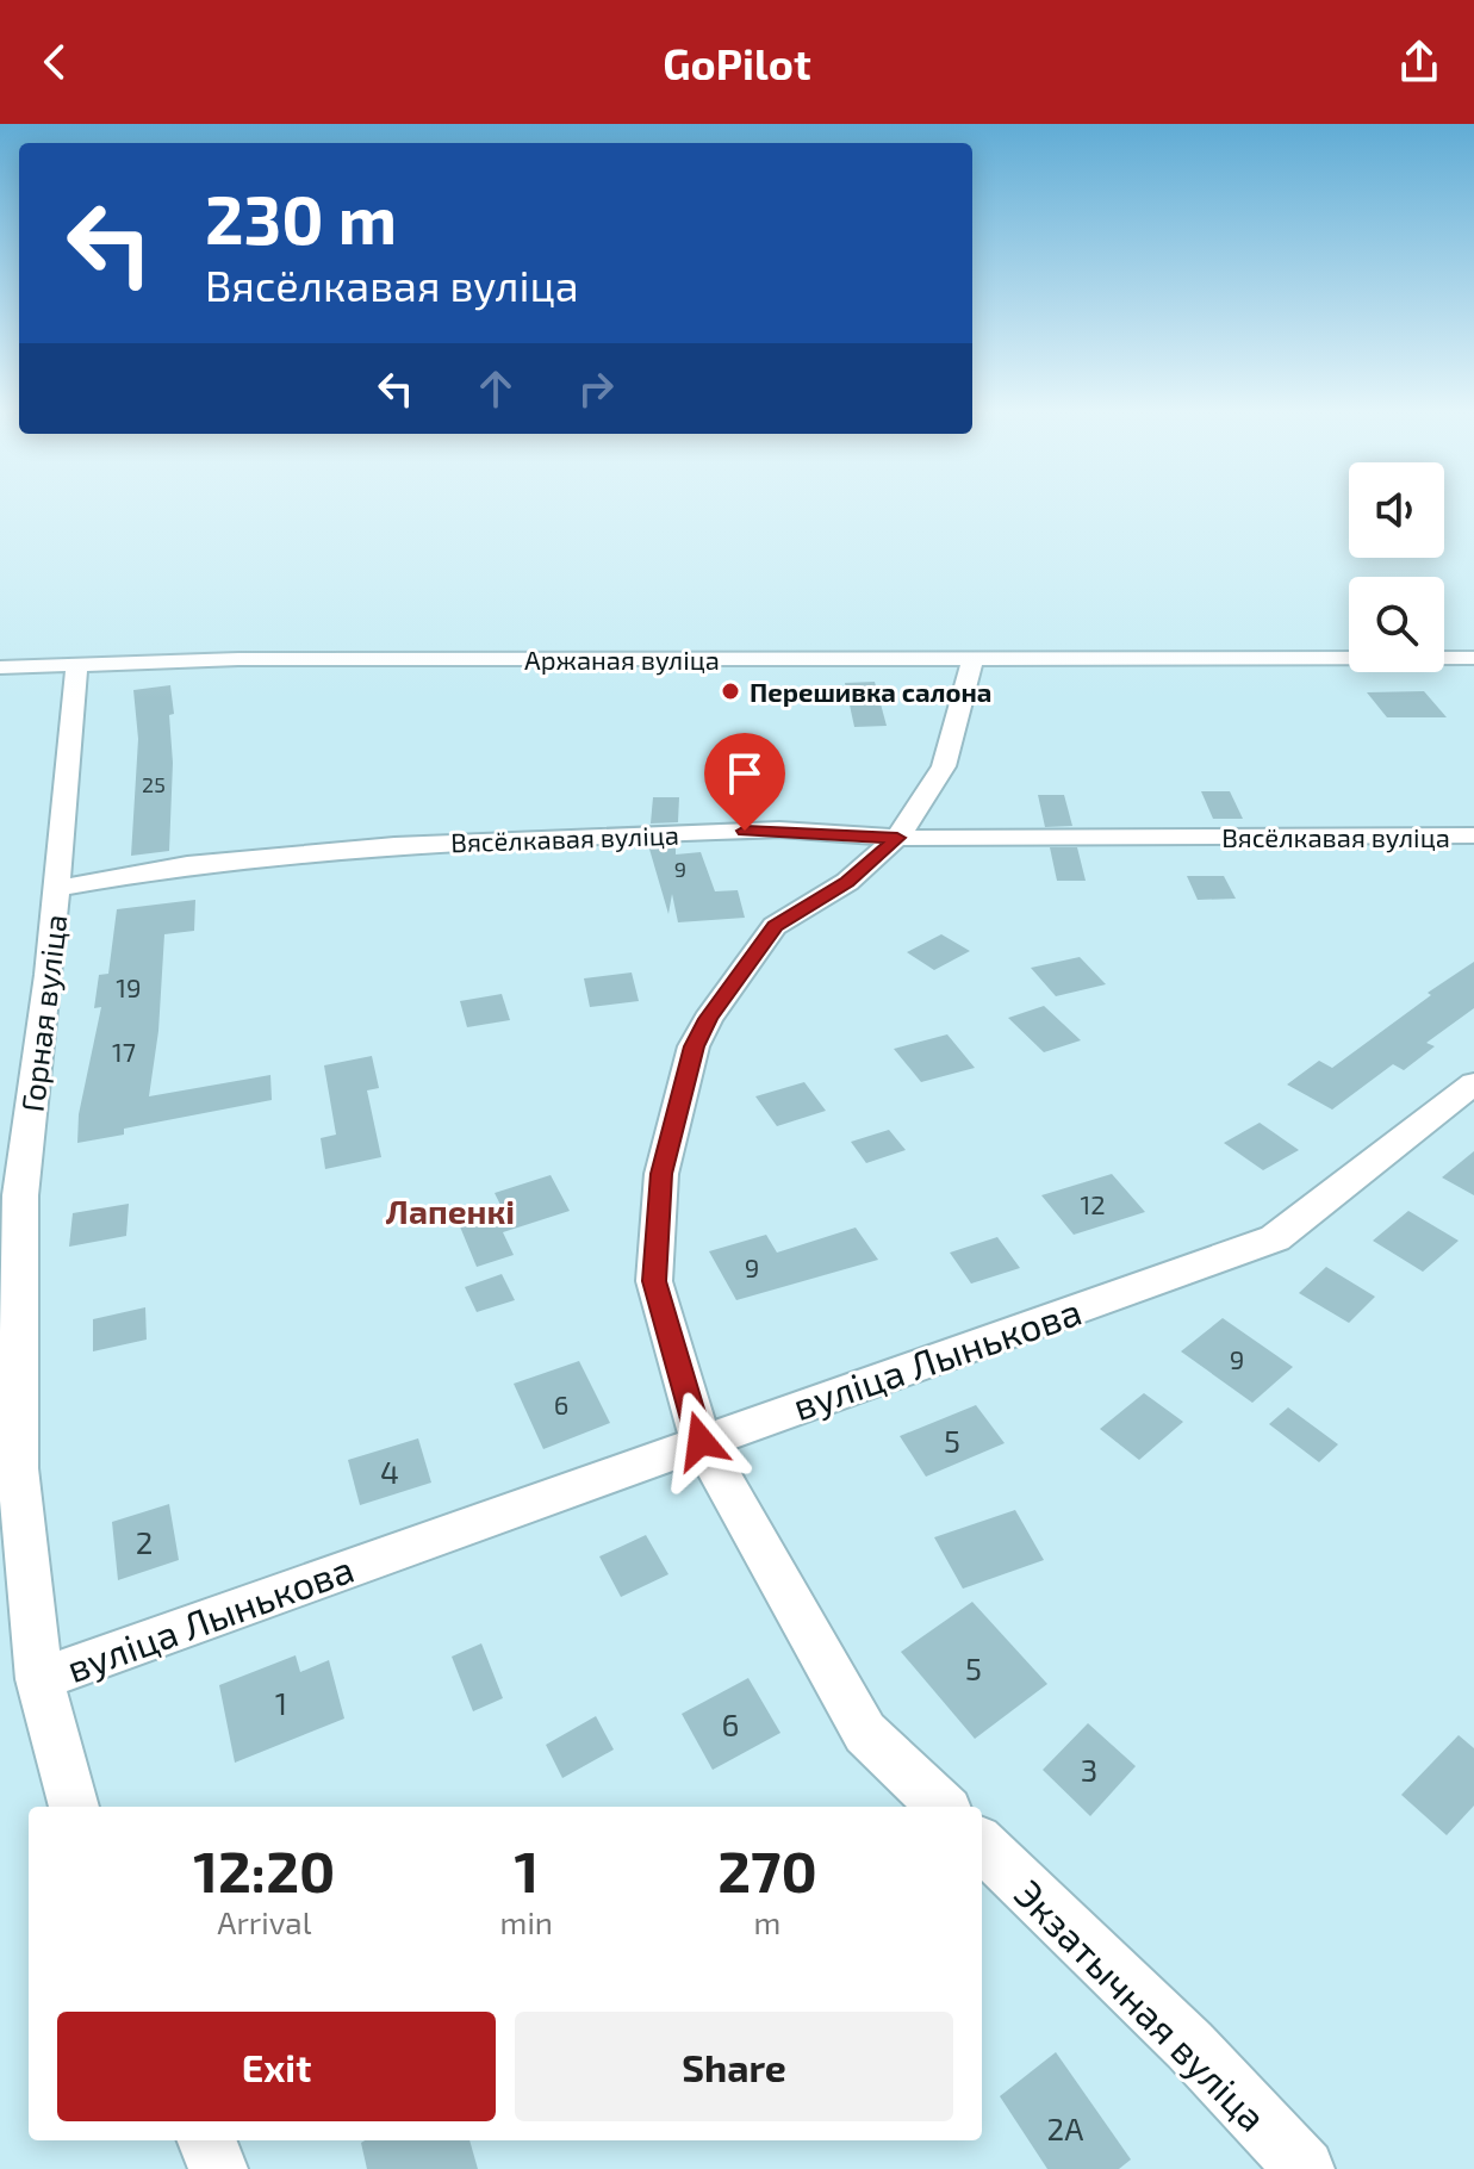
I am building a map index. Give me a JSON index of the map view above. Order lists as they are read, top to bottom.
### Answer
{
  "streets": {
    "street": [
      "Аржаная вуліца",
      "Вясёлкавая вуліца",
      "Горная вуліца",
      "вуліца Лынькова",
      "Экзатычная вуліца"
    ]
  },
  "crossings": [
    ["Аржаная вуліца", "Горная вуліца"],
    ["Вясёлкавая вуліца", "Горная вуліца"],
    ["Горная вуліца", "вуліца Лынькова"]
  ],
  "districts": ["Лапенкі"],
  "places": ["Перешивка салона"],
  "house_numbers": [
    "25",
    "9",
    "19",
    "17",
    "12",
    "9",
    "9",
    "6",
    "5",
    "4",
    "2",
    "5",
    "1",
    "6",
    "3",
    "2А"
  ],
  "page": {
    "header": "GoPilot",
    "turn": ["230 m", "Вясёлкавая вуліца"],
    "eta": [
      "12:20",
      "Arrival",
      "1",
      "min",
      "270",
      "m"
    ],
    "buttons": ["Exit", "Share"]
  }
}
